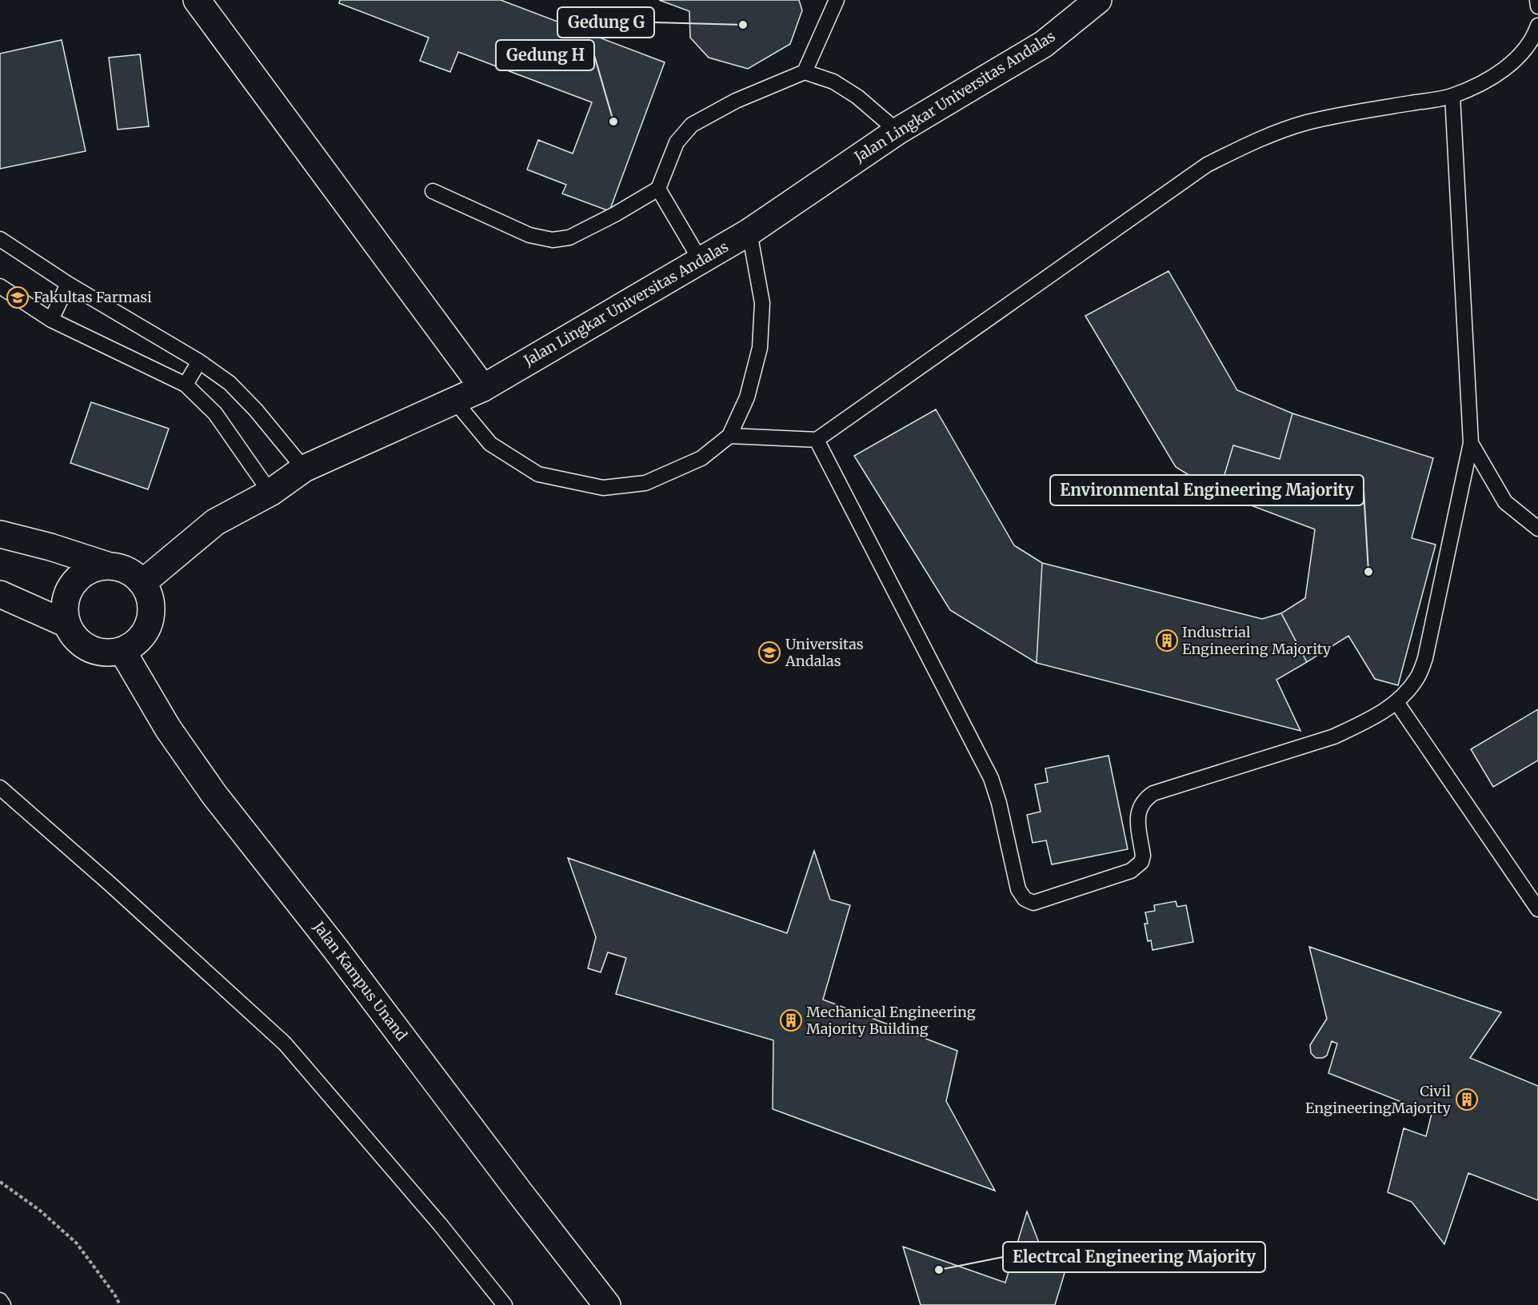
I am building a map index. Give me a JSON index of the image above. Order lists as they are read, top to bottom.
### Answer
{
  "streets": {
    "street": ["Jalan Lingkar Universitas Andalas", "Jalan Kampus Unand"]
  },
  "crossings": [
    ["Jalan Lingkar Universitas Andalas", "Jalan Kampus Unand"]
  ],
  "places": {
    "other": [
      "Gedung G",
      "Gedung H",
      "Environmental Engineering Majority",
      "Electrcal Engineering Majority"
    ],
    "school or university": ["Fakultas Farmasi", "Universitas Andalas"],
    "building": ["Industrial Engineering Majority", "Mechanical Engineering Majority Building", "Civil EngineeringMajority"]
  }
}
